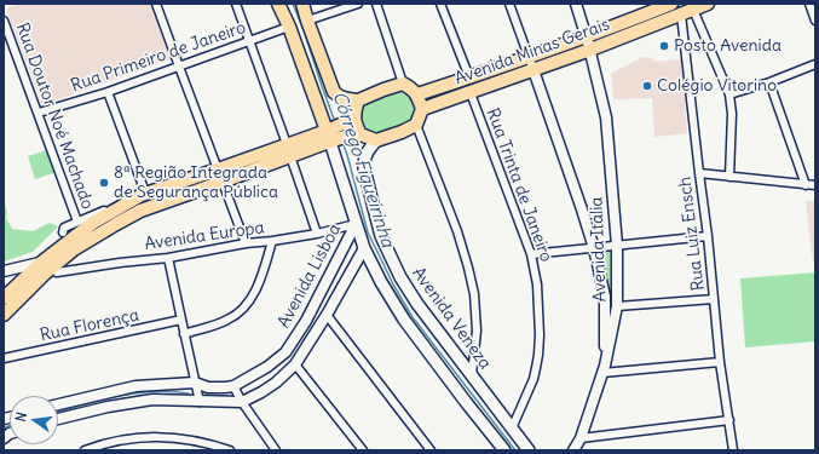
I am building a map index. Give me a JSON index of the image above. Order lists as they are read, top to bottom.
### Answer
{
  "streets": {
    "main road": ["Avenida Minas Gerais", "Avenida Veneza"],
    "street": [
      "Rua Primeiro de Janeiro",
      "Rua Doutor Noé Machado",
      "Rua Trinta de Janeiro",
      "Rua Luiz Ensch",
      "Avenida Europa",
      "Avenida Itália",
      "Avenida Lisboa",
      "Rua Florença"
    ]
  },
  "crossings": [
    ["Avenida Minas Gerais", "Rua Trinta de Janeiro"],
    ["Avenida Minas Gerais", "Rua Luiz Ensch"],
    ["Avenida Minas Gerais", "Avenida Itália"],
    ["Avenida Minas Gerais", "Avenida Veneza"],
    ["Rua Primeiro de Janeiro", "Rua Doutor Noé Machado"],
    ["Rua Trinta de Janeiro", "Avenida Veneza"],
    ["Avenida Europa", "Avenida Lisboa"]
  ],
  "water": ["Córrego Figueirinha"],
  "places": ["Posto Avenida", "Colégio Vitorino", "8ª Região Integrada de Segurança Pública"],
  "north": "left"
}
